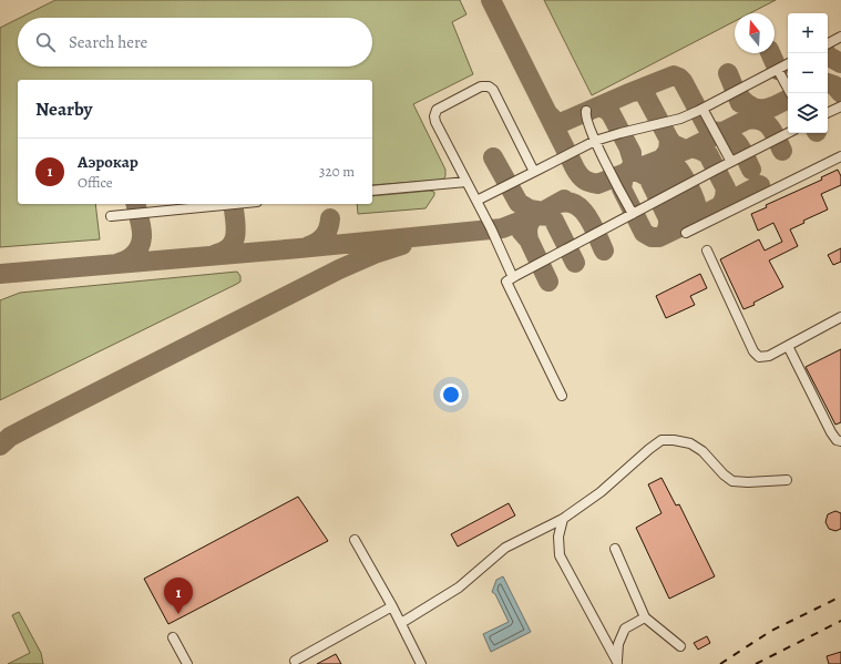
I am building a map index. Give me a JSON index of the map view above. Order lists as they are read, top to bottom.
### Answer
{
  "north": "top",
  "page": {
    "map_buttons": ["+", "−"],
    "search": "Search here",
    "heading": "Nearby",
    "list": [
      {
        "mark": "1",
        "name": "Аэрокар",
        "note": "Office",
        "value": "320 m"
      }
    ],
    "pins": "1"
  }
}
